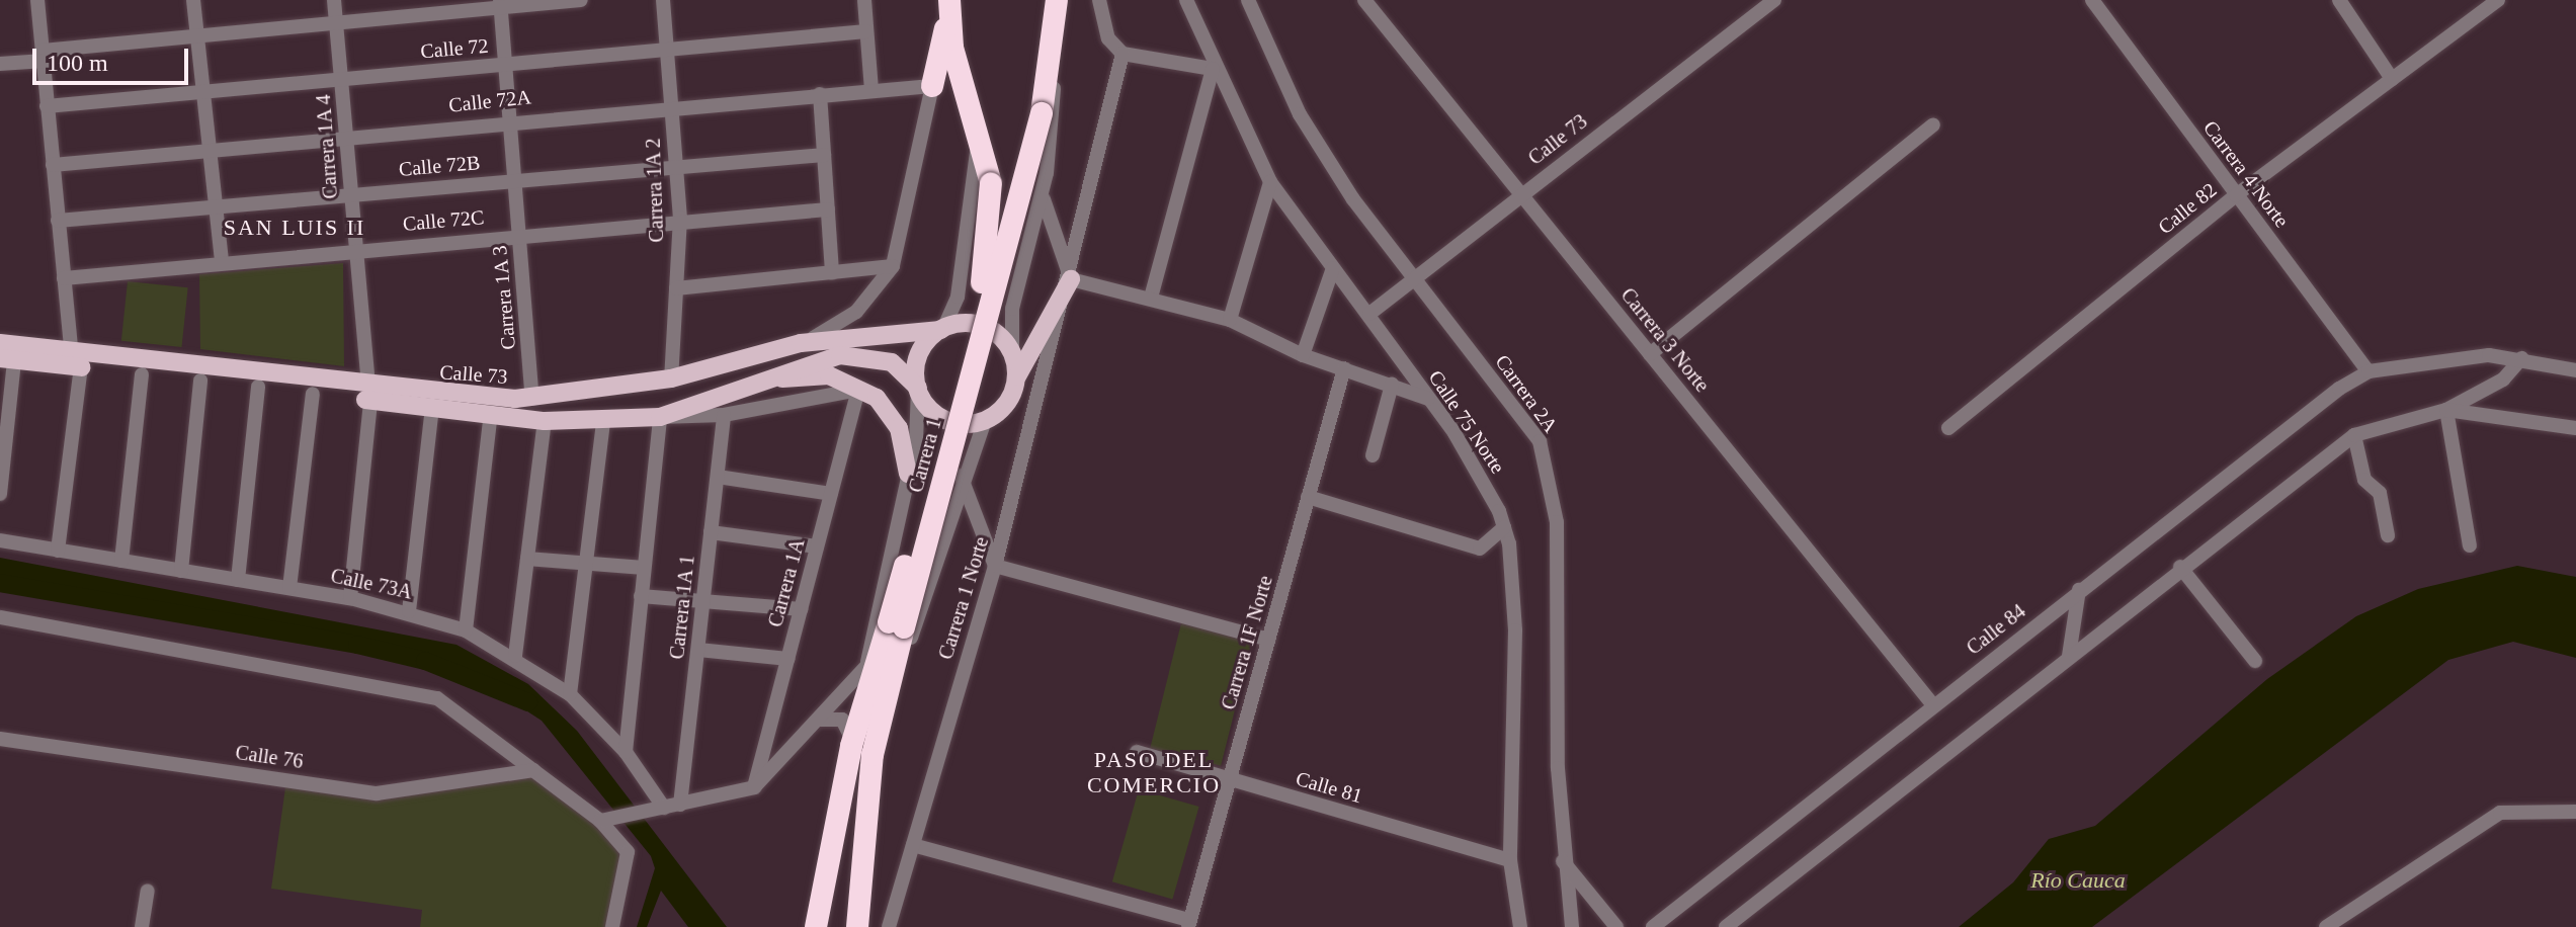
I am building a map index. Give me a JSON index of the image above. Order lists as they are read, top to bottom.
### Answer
{
  "streets": {
    "highway": ["Carrera 1"],
    "main road": ["Calle 73"],
    "street": [
      "Calle 72",
      "Calle 72A",
      "Carrera 1A 4",
      "Calle 72B",
      "Carrera 4 Norte",
      "Carrera 1A 2",
      "Calle 82",
      "Calle 72C",
      "Carrera 1A 3",
      "Carrera 3 Norte",
      "Carrera 2A",
      "Calle 75 Norte",
      "Carrera 1A",
      "Calle 73A",
      "Carrera 1 Norte",
      "Carrera 1A 1",
      "Calle 84",
      "Carrera 1F Norte",
      "Calle 76",
      "Calle 81"
    ]
  },
  "crossings": [
    ["Calle 72", "Carrera 1A 4"],
    ["Calle 72", "Carrera 1A 2"],
    ["Calle 72", "Carrera 1A 3"],
    ["Calle 72A", "Carrera 1A 4"],
    ["Calle 72A", "Carrera 1A 2"],
    ["Calle 72A", "Carrera 1A 3"],
    ["Calle 73", "Carrera 1A 4"],
    ["Calle 73", "Carrera 1A 2"],
    ["Calle 73", "Carrera 1A 3"],
    ["Calle 73", "Carrera 3 Norte"],
    ["Calle 73", "Carrera 2A"],
    ["Calle 73", "Calle 75 Norte"],
    ["Carrera 1A 4", "Calle 72B"],
    ["Carrera 1A 4", "Calle 72C"],
    ["Carrera 1A 4", "Calle 73A"],
    ["Calle 72B", "Carrera 1A 2"],
    ["Calle 72B", "Carrera 1A 3"],
    ["Carrera 4 Norte", "Calle 82"],
    ["Carrera 4 Norte", "Calle 84"],
    ["Carrera 1A 2", "Calle 72C"],
    ["Calle 72C", "Carrera 1A 3"],
    ["Carrera 3 Norte", "Calle 84"],
    ["Calle 75 Norte", "Calle 81"],
    ["Carrera 1F Norte", "Calle 81"]
  ],
  "districts": ["SAN LUIS II", "PASO DEL COMERCIO"],
  "water": ["Río Cauca"],
  "scale_bar": "100 m"
}
